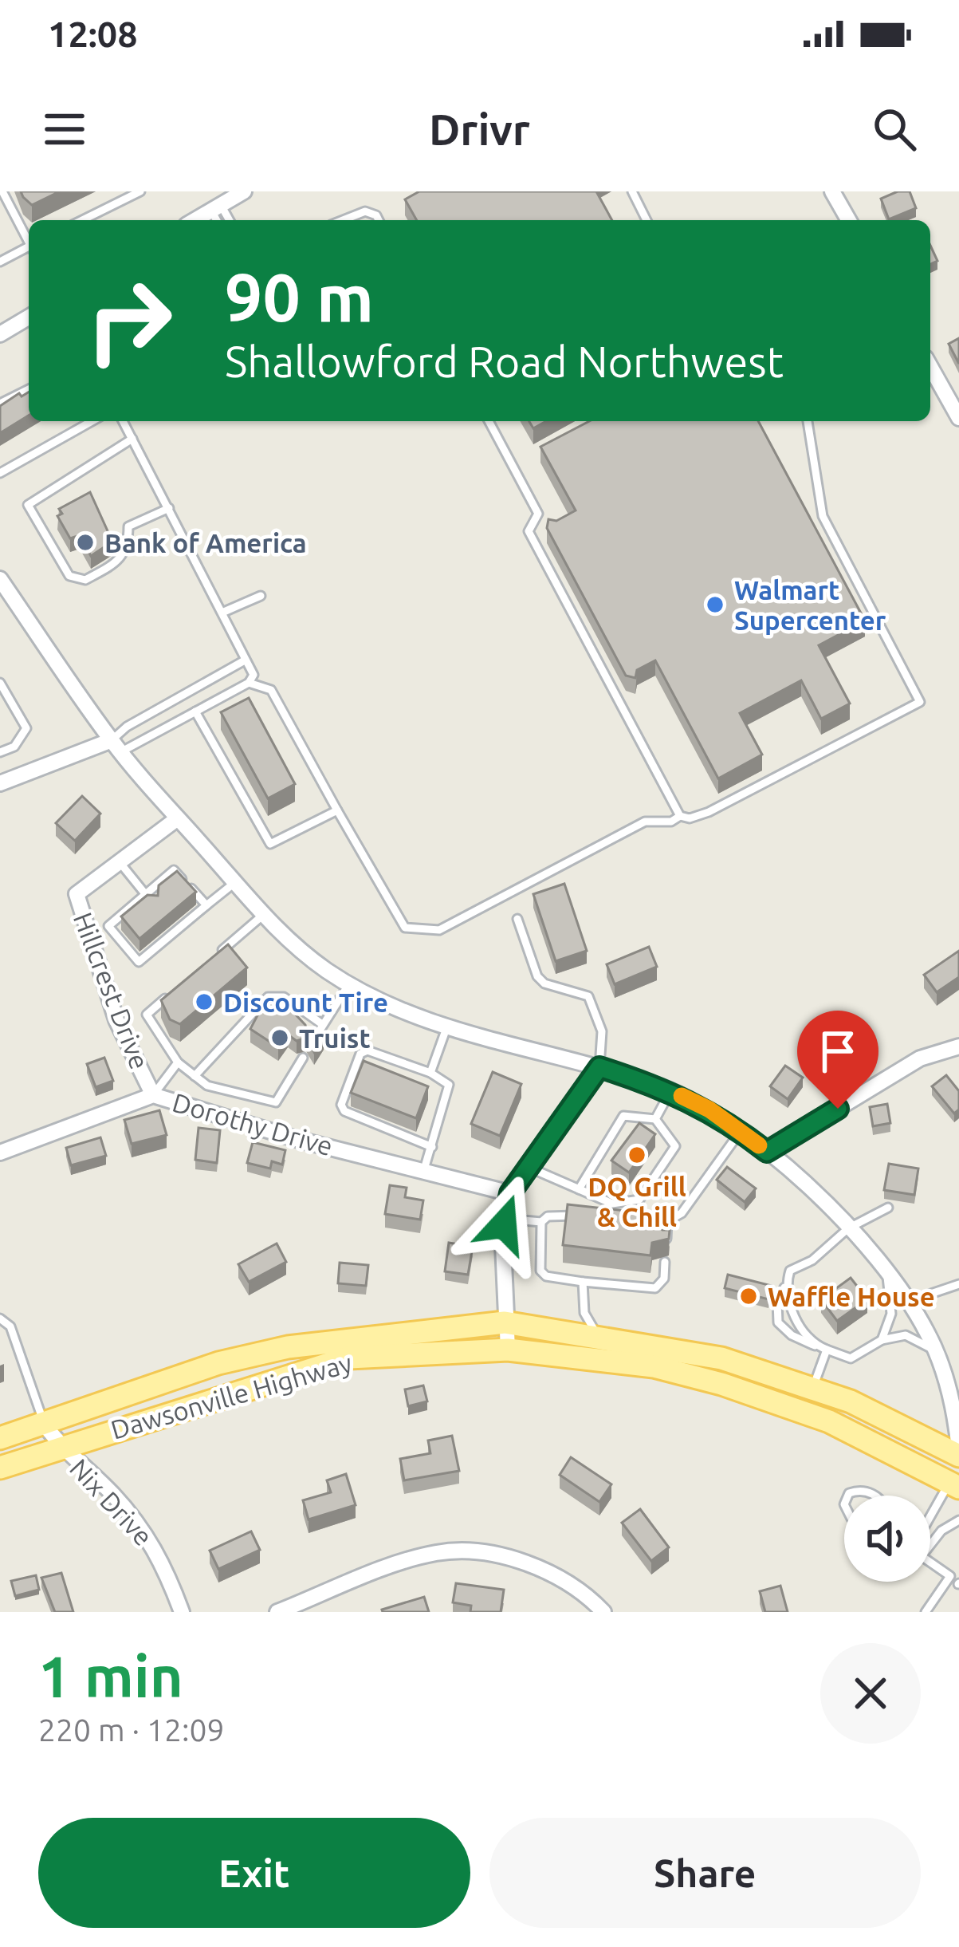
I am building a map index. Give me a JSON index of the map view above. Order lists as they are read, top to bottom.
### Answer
{
  "streets": {
    "main road": ["Dawsonville Highway"],
    "street": ["Hillcrest Drive", "Dorothy Drive", "Nix Drive"]
  },
  "crossings": [
    ["Hillcrest Drive", "Dorothy Drive"],
    ["Dawsonville Highway", "Nix Drive"]
  ],
  "places": [
    "Bank of America",
    "Walmart Supercenter",
    "Discount Tire",
    "Truist",
    "DQ Grill & Chill",
    "Waffle House"
  ],
  "page": {
    "status": "12:08",
    "header": "Drivr",
    "turn": ["90 m", "Shallowford Road Northwest"],
    "heading": ["1 min", "220 m · 12:09"],
    "buttons": ["Exit", "Share"]
  }
}
